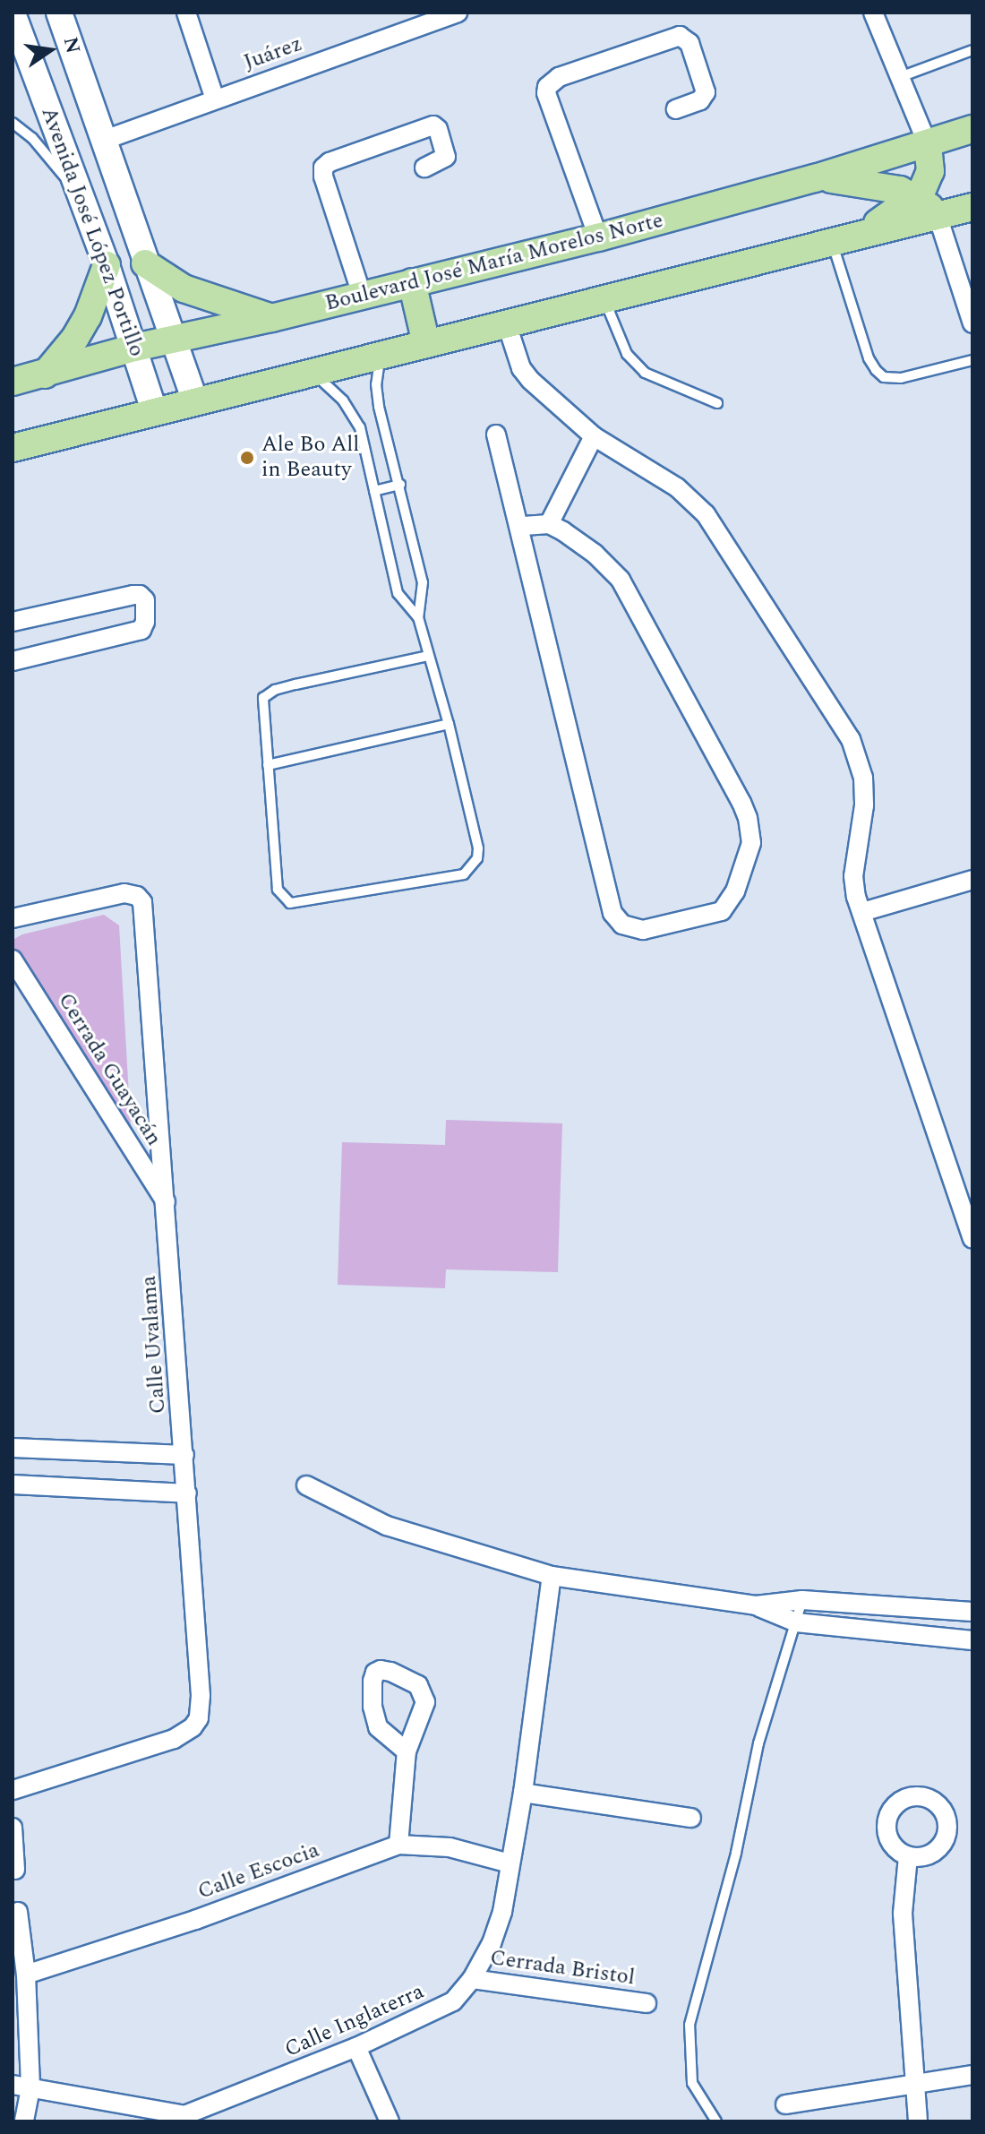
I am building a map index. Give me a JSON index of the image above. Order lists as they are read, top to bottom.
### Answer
{
  "streets": {
    "main road": ["Avenida José López Portillo", "Boulevard José María Morelos Norte"],
    "street": [
      "Juárez",
      "Cerrada Guayacán",
      "Calle Uvalama",
      "Calle Escocia",
      "Cerrada Bristol",
      "Calle Inglaterra"
    ]
  },
  "crossings": [
    ["Juárez", "Avenida José López Portillo"],
    ["Avenida José López Portillo", "Boulevard José María Morelos Norte"],
    ["Cerrada Guayacán", "Calle Uvalama"],
    ["Calle Escocia", "Calle Inglaterra"],
    ["Cerrada Bristol", "Calle Inglaterra"]
  ],
  "places": ["Ale Bo All in Beauty"],
  "north": "right"
}
